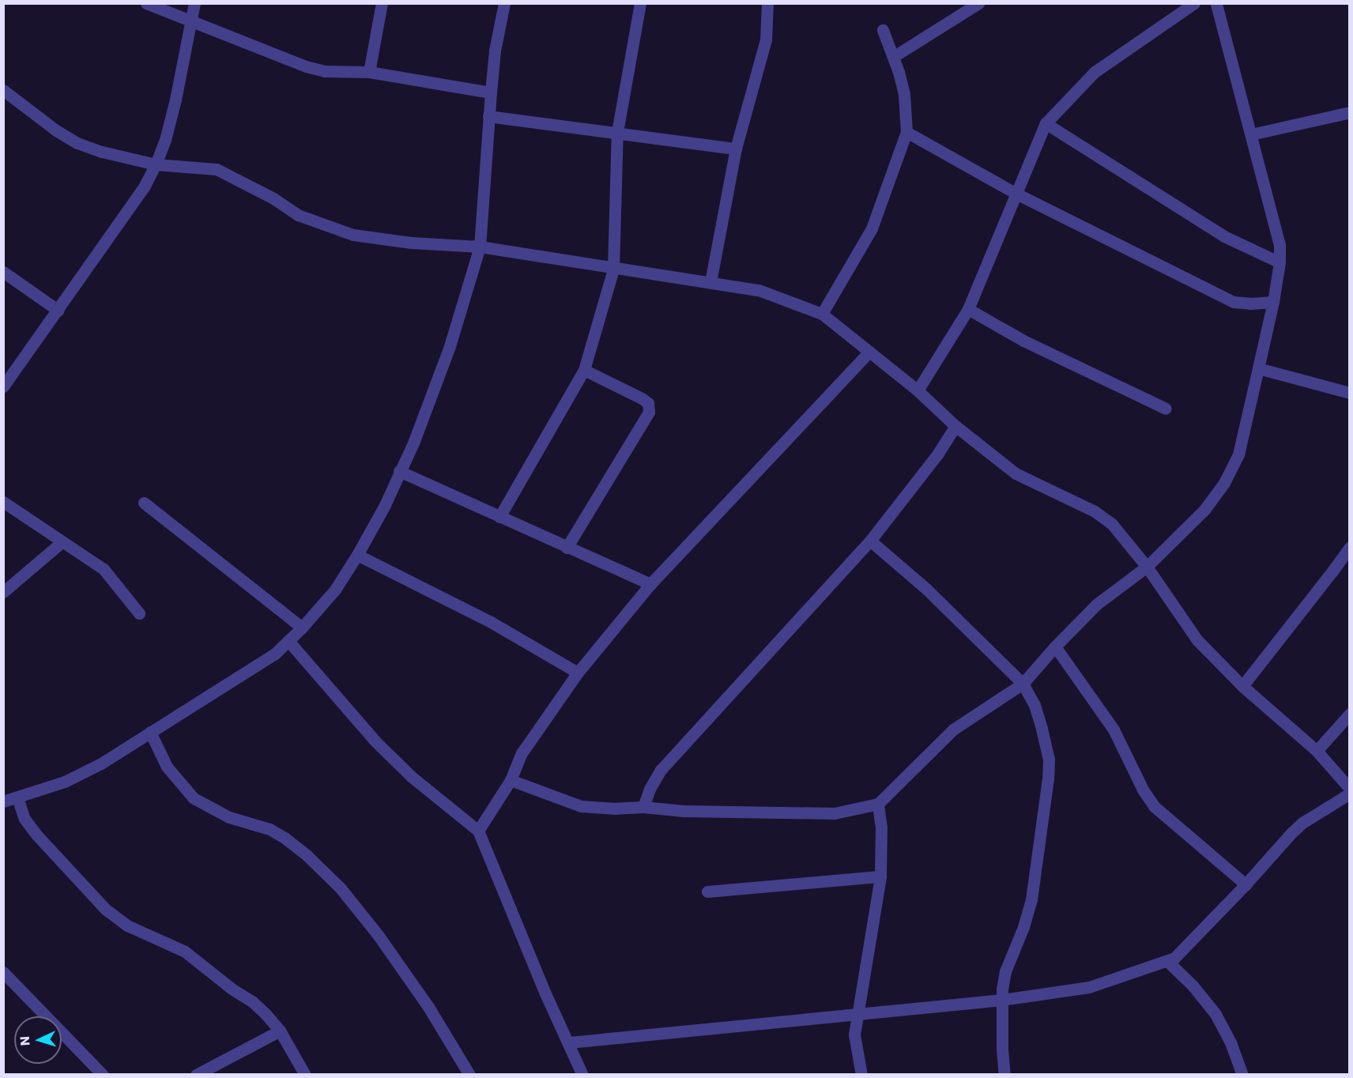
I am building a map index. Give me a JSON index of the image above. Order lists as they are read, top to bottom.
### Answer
{
  "north": "left"
}
